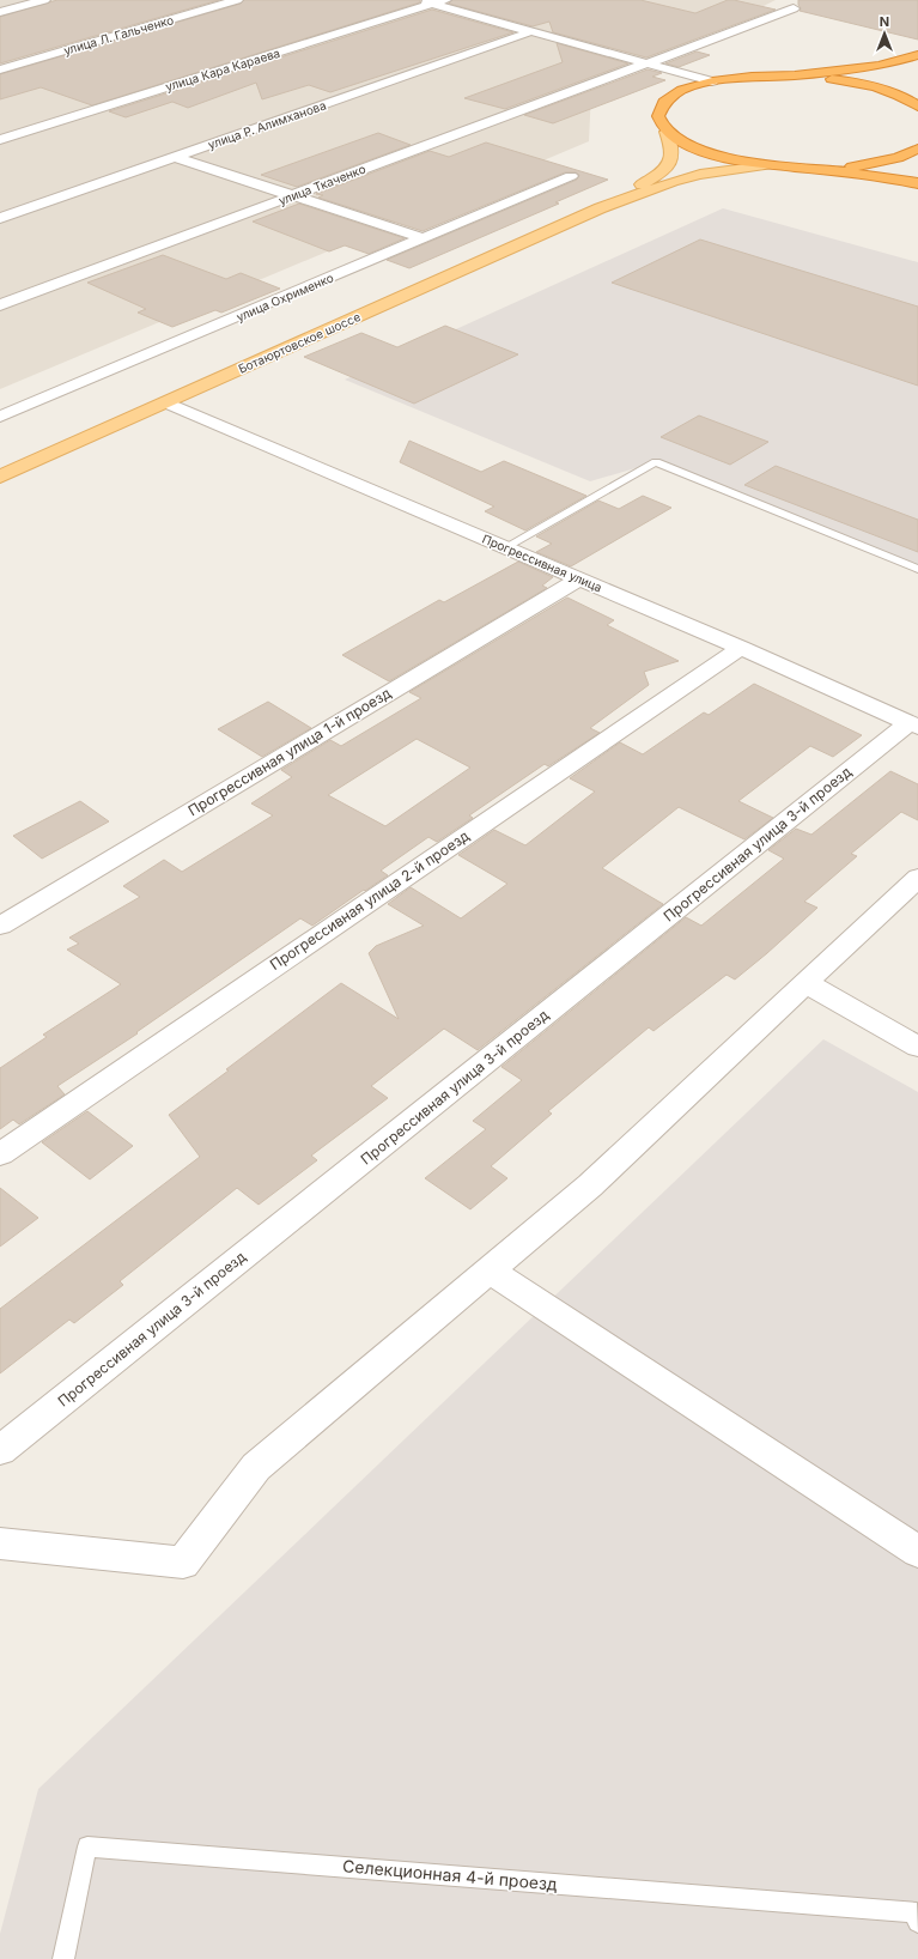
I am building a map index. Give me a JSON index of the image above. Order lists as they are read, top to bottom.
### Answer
{
  "streets": {
    "main road": ["Ботаюртовское шоссе"],
    "street": [
      "улица Л. Гальченко",
      "улица Кара Караева",
      "улица Р. Алимханова",
      "улица Ткаченко",
      "улица Охрименко",
      "Прогрессивная улица",
      "Прогрессивная улица 1-й проезд",
      "Прогрессивная улица 3-й проезд",
      "Прогрессивная улица 2-й проезд"
    ],
    "lane": ["Селекционная 4-й проезд"]
  },
  "crossings": [
    ["Ботаюртовское шоссе", "Прогрессивная улица"],
    ["Прогрессивная улица", "Прогрессивная улица 1-й проезд"],
    ["Прогрессивная улица", "Прогрессивная улица 3-й проезд"],
    ["Прогрессивная улица", "Прогрессивная улица 2-й проезд"]
  ],
  "north": "top"
}
